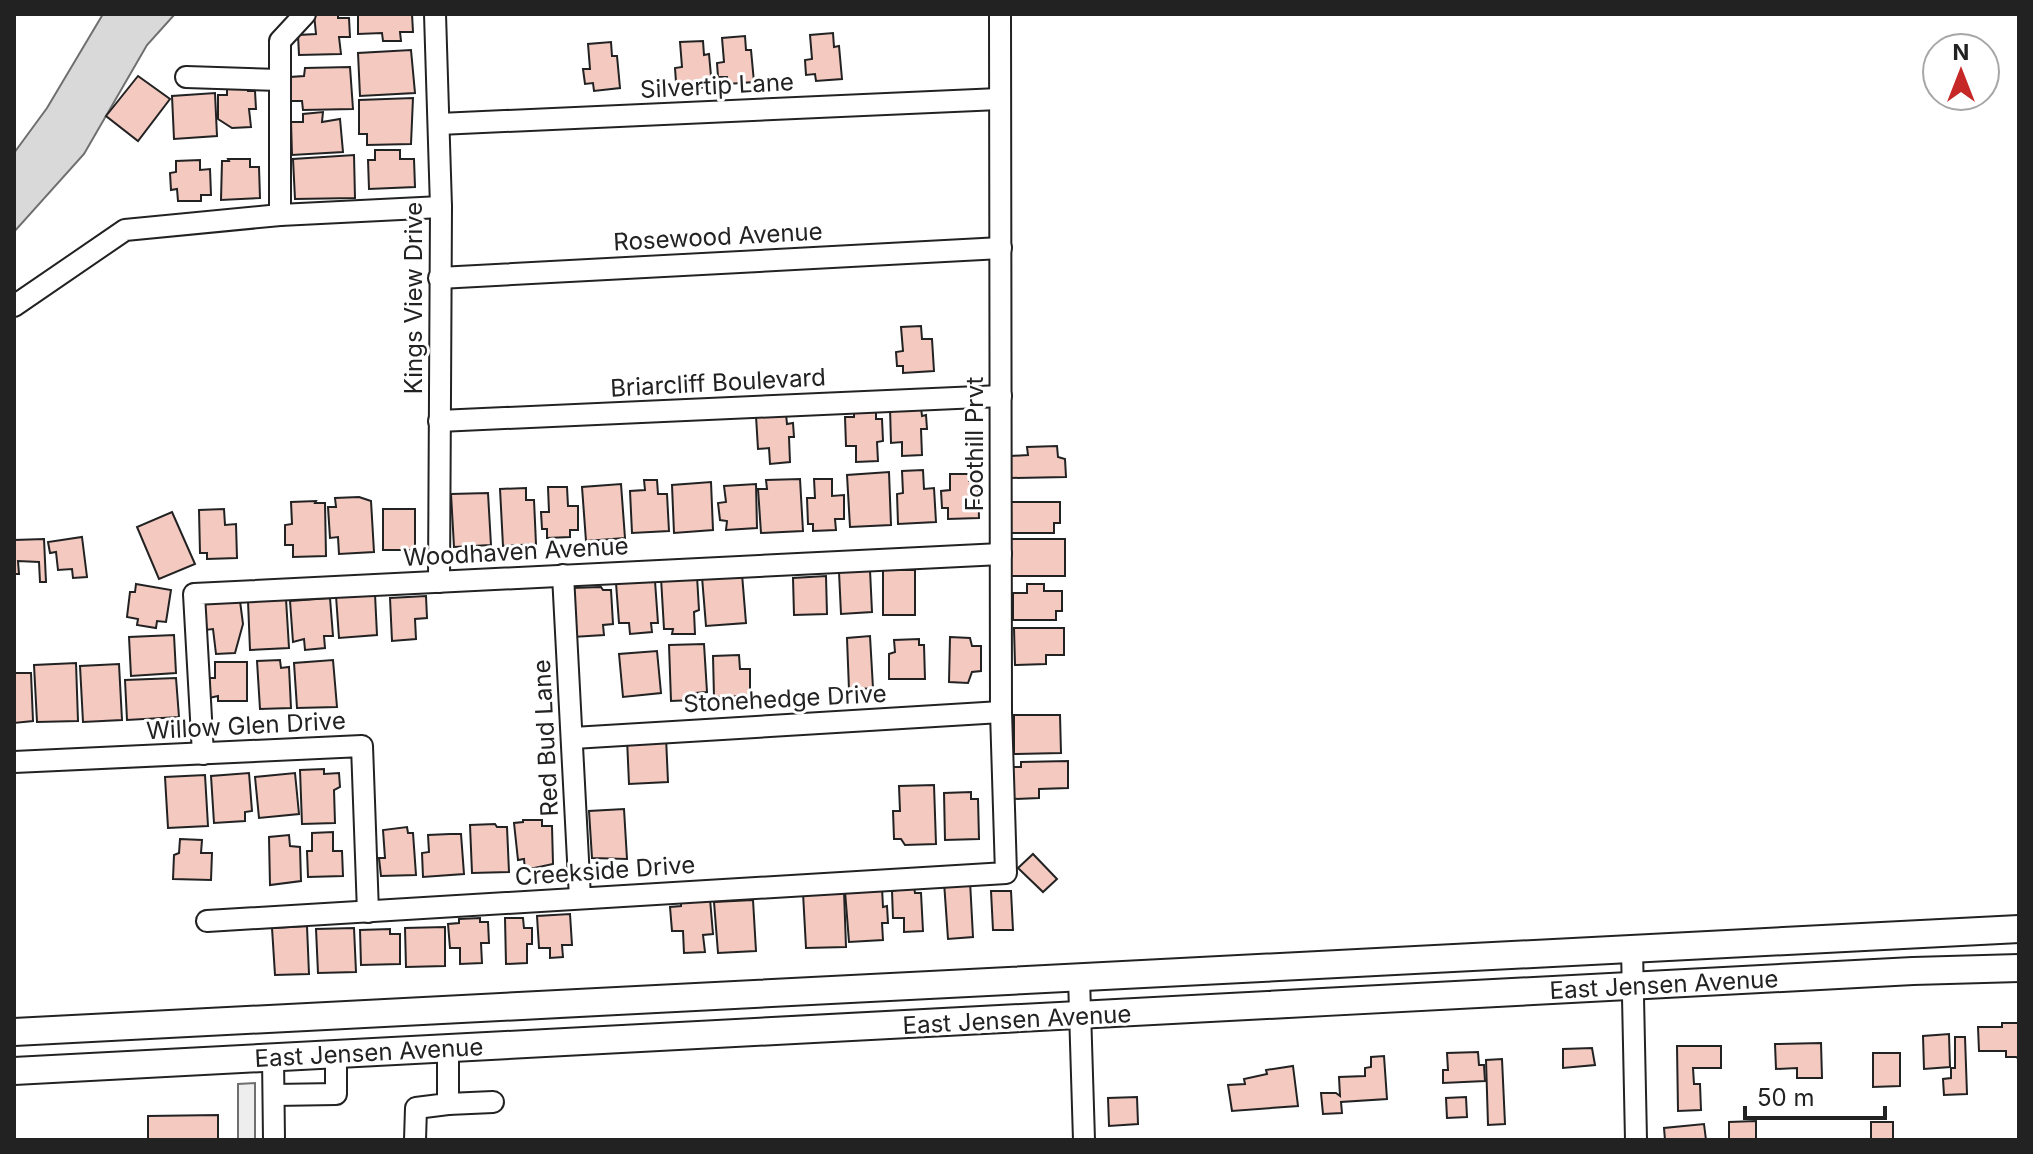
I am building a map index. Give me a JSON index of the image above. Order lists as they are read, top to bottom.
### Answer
{
  "streets": {
    "main road": ["East Jensen Avenue"],
    "street": [
      "Silvertip Lane",
      "Rosewood Avenue",
      "Kings View Drive",
      "Briarcliff Boulevard",
      "Foothill Prvt",
      "Woodhaven Avenue",
      "Stonehedge Drive",
      "Willow Glen Drive",
      "Red Bud Lane",
      "Creekside Drive"
    ]
  },
  "crossings": [
    ["Silvertip Lane", "Kings View Drive"],
    ["Silvertip Lane", "Foothill Prvt"],
    ["Rosewood Avenue", "Kings View Drive"],
    ["Rosewood Avenue", "Foothill Prvt"],
    ["Kings View Drive", "Briarcliff Boulevard"],
    ["Kings View Drive", "Woodhaven Avenue"],
    ["Briarcliff Boulevard", "Foothill Prvt"],
    ["Foothill Prvt", "Woodhaven Avenue"],
    ["Foothill Prvt", "Stonehedge Drive"],
    ["Foothill Prvt", "Creekside Drive"],
    ["Woodhaven Avenue", "Willow Glen Drive"],
    ["Woodhaven Avenue", "Red Bud Lane"],
    ["Stonehedge Drive", "Red Bud Lane"],
    ["Willow Glen Drive", "Creekside Drive"],
    ["Red Bud Lane", "Creekside Drive"]
  ],
  "scale_bar": "50 m",
  "north": "top"
}
